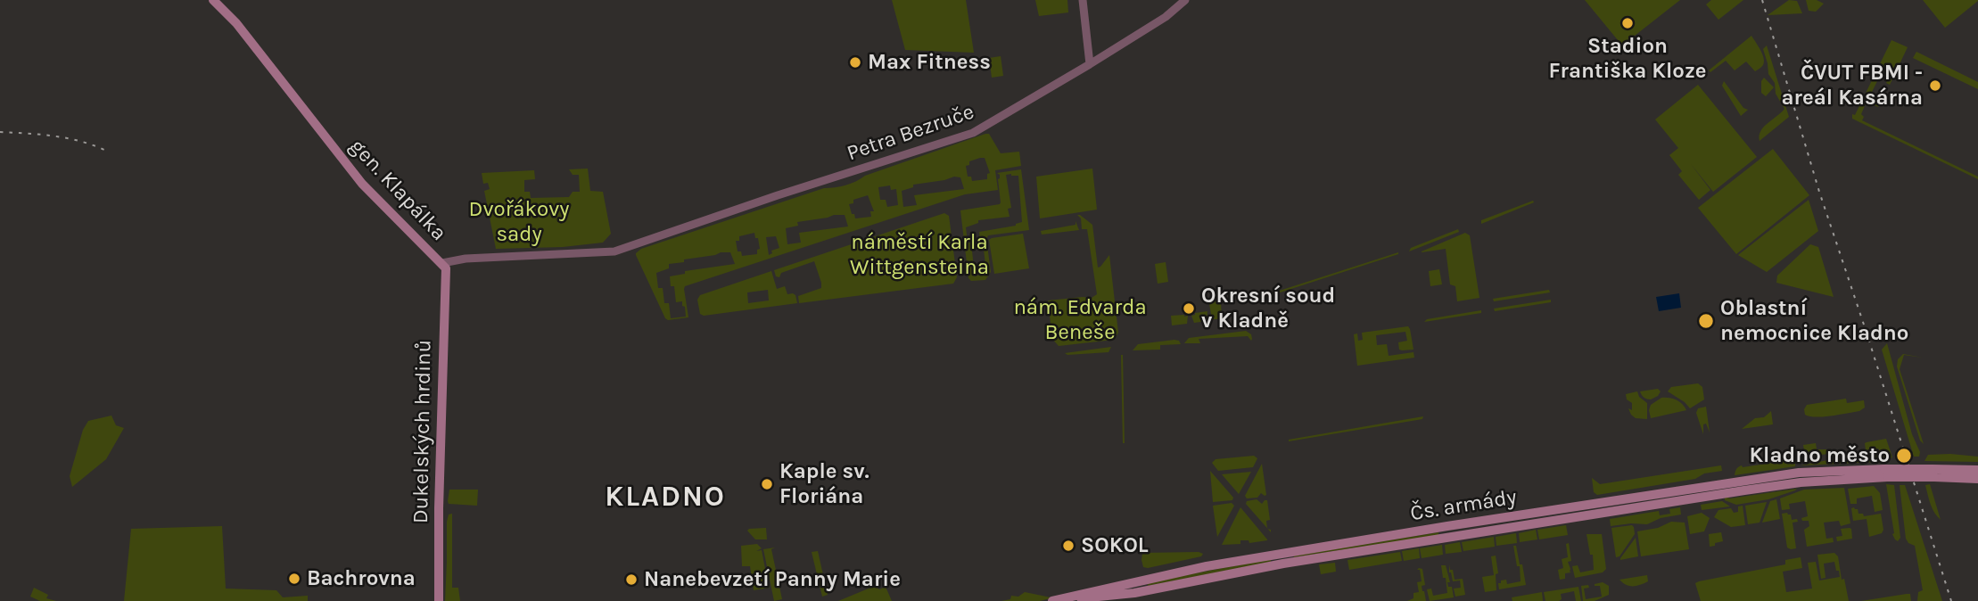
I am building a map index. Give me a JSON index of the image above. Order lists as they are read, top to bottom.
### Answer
{
  "streets": {
    "main road": ["gen. Klapálka", "Dukelských hrdinů", "Čs. armády"],
    "street": ["Petra Bezruče"]
  },
  "crossings": [
    ["Petra Bezruče", "gen. Klapálka"],
    ["gen. Klapálka", "Dukelských hrdinů"]
  ],
  "districts": ["KLADNO"],
  "parks": ["Dvořákovy sady", "náměstí Karla Wittgensteina", "nám. Edvarda Beneše"],
  "places": [
    "Stadion Františka Kloze",
    "Max Fitness",
    "ČVUT FBMI - areál Kasárna",
    "Okresní soud v Kladně",
    "Oblastní nemocnice Kladno",
    "Kladno město",
    "Kaple sv. Floriána",
    "SOKOL",
    "Bachrovna",
    "Nanebevzetí Panny Marie"
  ]
}
